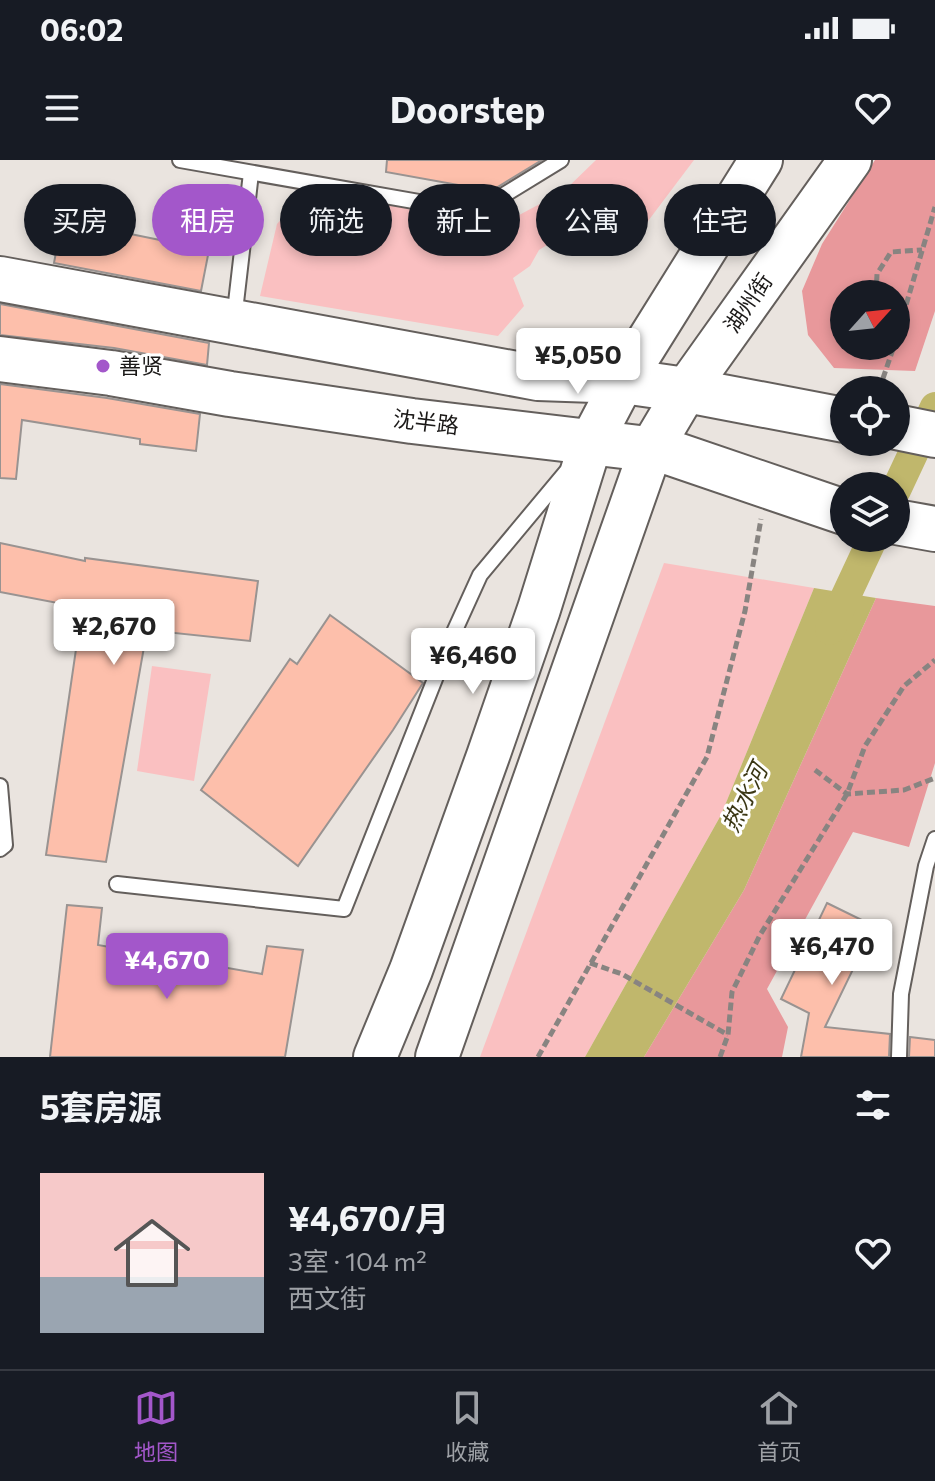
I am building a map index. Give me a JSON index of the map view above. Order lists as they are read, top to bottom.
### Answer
{
  "streets": {
    "main road": ["湖州街", "沈半路"]
  },
  "crossings": [
    ["湖州街", "沈半路"]
  ],
  "water": ["热水河"],
  "places": ["善贤"],
  "north": "top right",
  "page": {
    "status": "06:02",
    "header": "Doorstep",
    "chip": [
      "买房",
      "租房",
      "筛选",
      "新上",
      "公寓",
      "住宅"
    ],
    "price": [
      "¥5,050",
      "¥2,670",
      "¥6,460",
      "¥6,470",
      "¥4,670"
    ],
    "heading": "5套房源",
    "list": [
      {
        "name": "¥4,670/月",
        "note": "3室 · 104 m² · 西文街"
      }
    ],
    "tabs": ["地图", "收藏", "首页"]
  }
}
